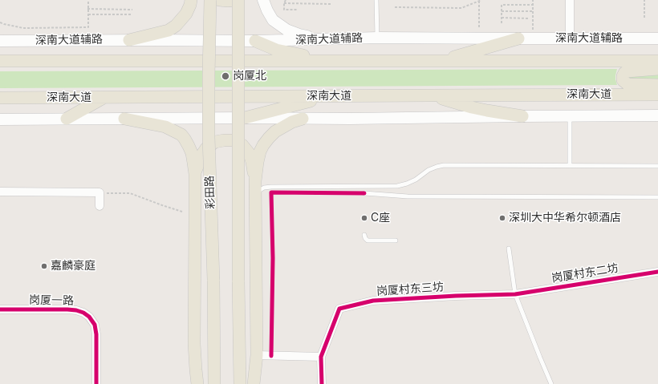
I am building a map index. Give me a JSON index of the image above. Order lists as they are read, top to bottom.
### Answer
{
  "streets": {
    "main road": ["深南大道辅路", "深南大道", "彩田路"],
    "street": ["岗厦村东二坊", "岗厦村东三坊", "岗厦一路"]
  },
  "crossings": [
    ["岗厦村东二坊", "岗厦村东三坊"]
  ],
  "places": [
    "岗厦北",
    "C座",
    "深圳大中华希尔顿酒店",
    "嘉麟豪庭"
  ]
}
